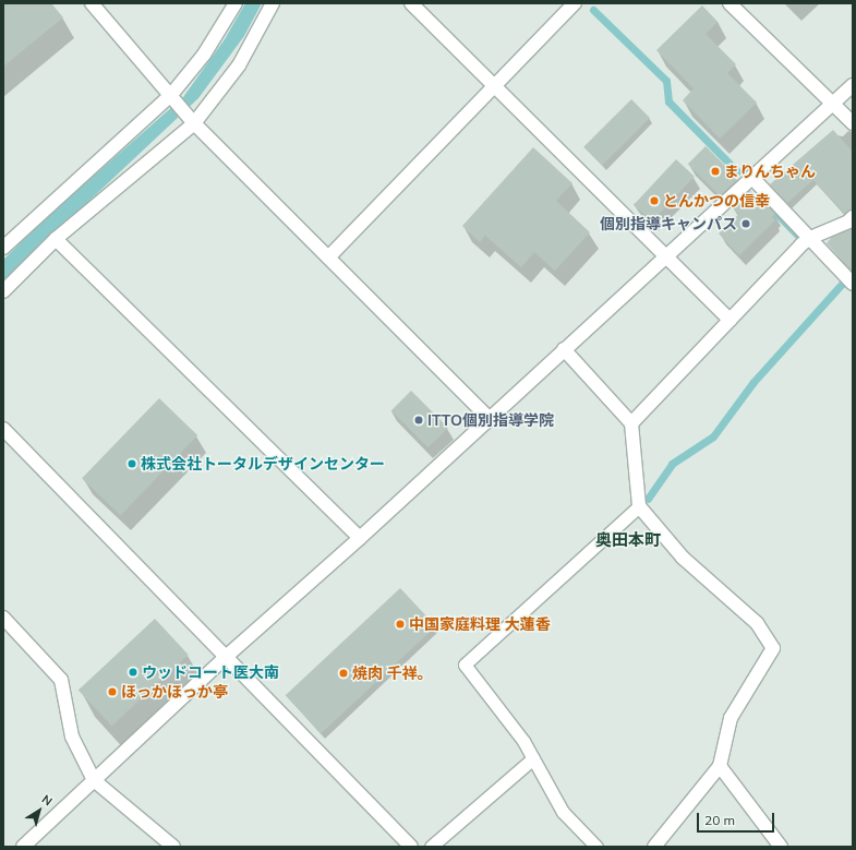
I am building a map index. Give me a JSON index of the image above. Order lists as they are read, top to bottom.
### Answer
{
  "districts": ["奥田本町"],
  "places": [
    "まりんちゃん",
    "とんかつの信幸",
    "個別指導キャンパス",
    "ITTO個別指導学院",
    "株式会社トータルデザインセンター",
    "中国家庭料理 大蓮香",
    "ウッドコート医大南",
    "焼肉 千祥。",
    "ほっかほっか亭"
  ],
  "scale_bar": "20 m",
  "north": "top right"
}
